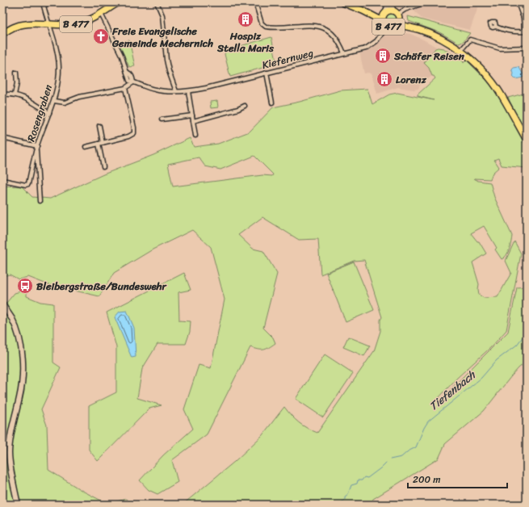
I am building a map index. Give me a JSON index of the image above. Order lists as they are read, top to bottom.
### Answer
{
  "streets": {
    "main road": ["B 477"],
    "street": ["Kiefernweg", "Rosengraben"]
  },
  "crossings": [
    ["B 477", "Kiefernweg"],
    ["B 477", "Rosengraben"]
  ],
  "water": ["Tiefenbach"],
  "places": {
    "building": ["Hospiz Stella Maris", "Schäfer Reisen", "Lorenz"],
    "church": ["Freie Evangelische Gemeinde Mechernich"],
    "bus stop": ["Bleibergstraße/Bundeswehr"]
  },
  "scale_bar": "200 m"
}
